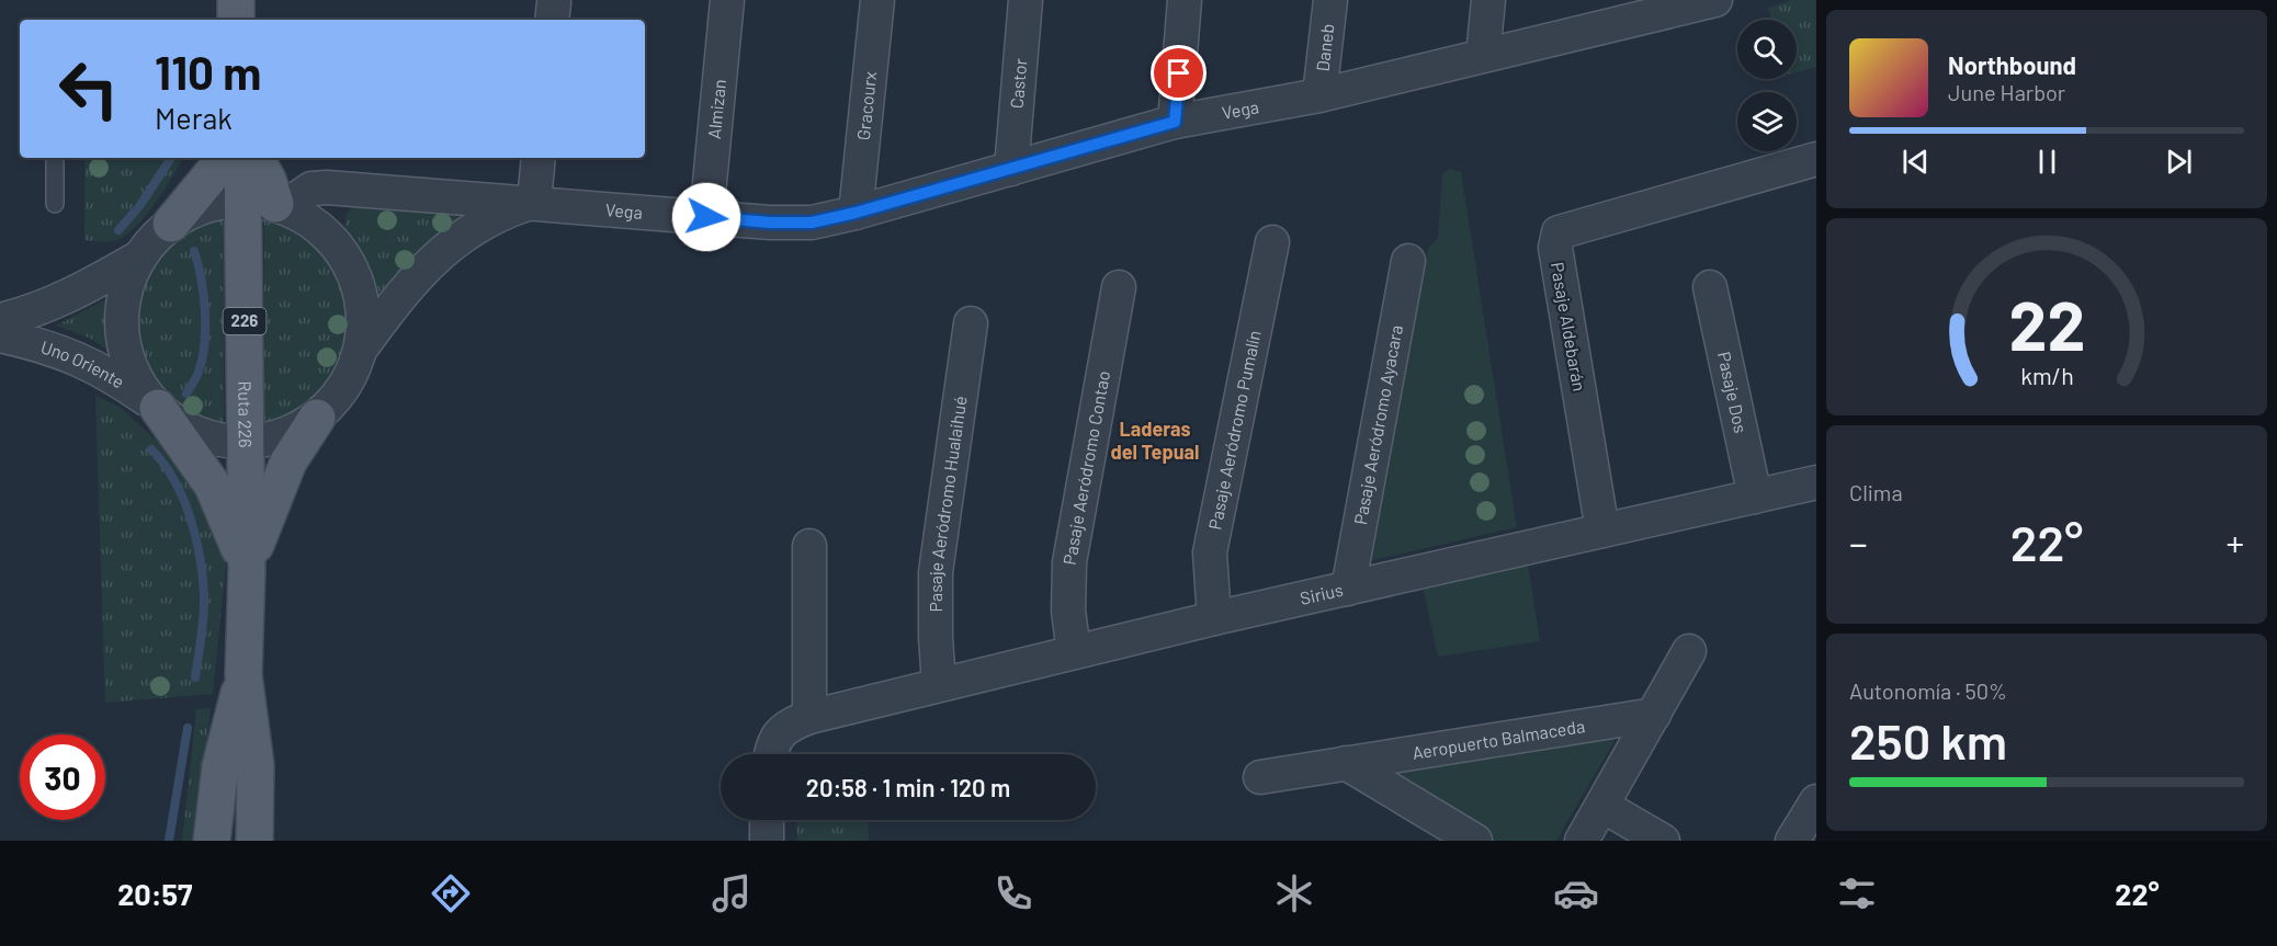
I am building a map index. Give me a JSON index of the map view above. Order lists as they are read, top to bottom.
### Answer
{
  "streets": {
    "main road": ["226", "Ruta 226"],
    "street": [
      "Daneb",
      "Castor",
      "Gracourx",
      "Almizan",
      "Vega",
      "Pasaje Aldebarán",
      "Uno Oriente",
      "Pasaje Dos",
      "Pasaje Aeródromo Ayacara",
      "Pasaje Aeródromo Pumalín",
      "Pasaje Aeródromo Contao",
      "Pasaje Aeródromo Hualaihué",
      "Sirius",
      "Aeropuerto Balmaceda"
    ]
  },
  "crossings": [
    ["Daneb", "Vega"],
    ["Castor", "Vega"],
    ["Gracourx", "Vega"],
    ["Almizan", "Vega"],
    ["Vega", "Ruta 226"],
    ["Pasaje Aldebarán", "Sirius"],
    ["Uno Oriente", "Ruta 226"],
    ["Pasaje Dos", "Sirius"],
    ["Pasaje Aeródromo Ayacara", "Sirius"],
    ["Pasaje Aeródromo Pumalín", "Sirius"],
    ["Pasaje Aeródromo Contao", "Sirius"],
    ["Pasaje Aeródromo Hualaihué", "Sirius"]
  ],
  "districts": ["Laderas del Tepual"],
  "page": {
    "turn": ["110 m", "Merak"],
    "song": ["Northbound", "June Harbor"],
    "tile": [
      "Clima",
      ["Autonomía · 50%", "250 km"]
    ],
    "heat": ["−", "22°", "+"],
    "limit": "30",
    "trip": "20:58 · 1 min · 120 m",
    "tabs": ["20:57", "22°"],
    "gauge": ["22", "km/h"]
  }
}
